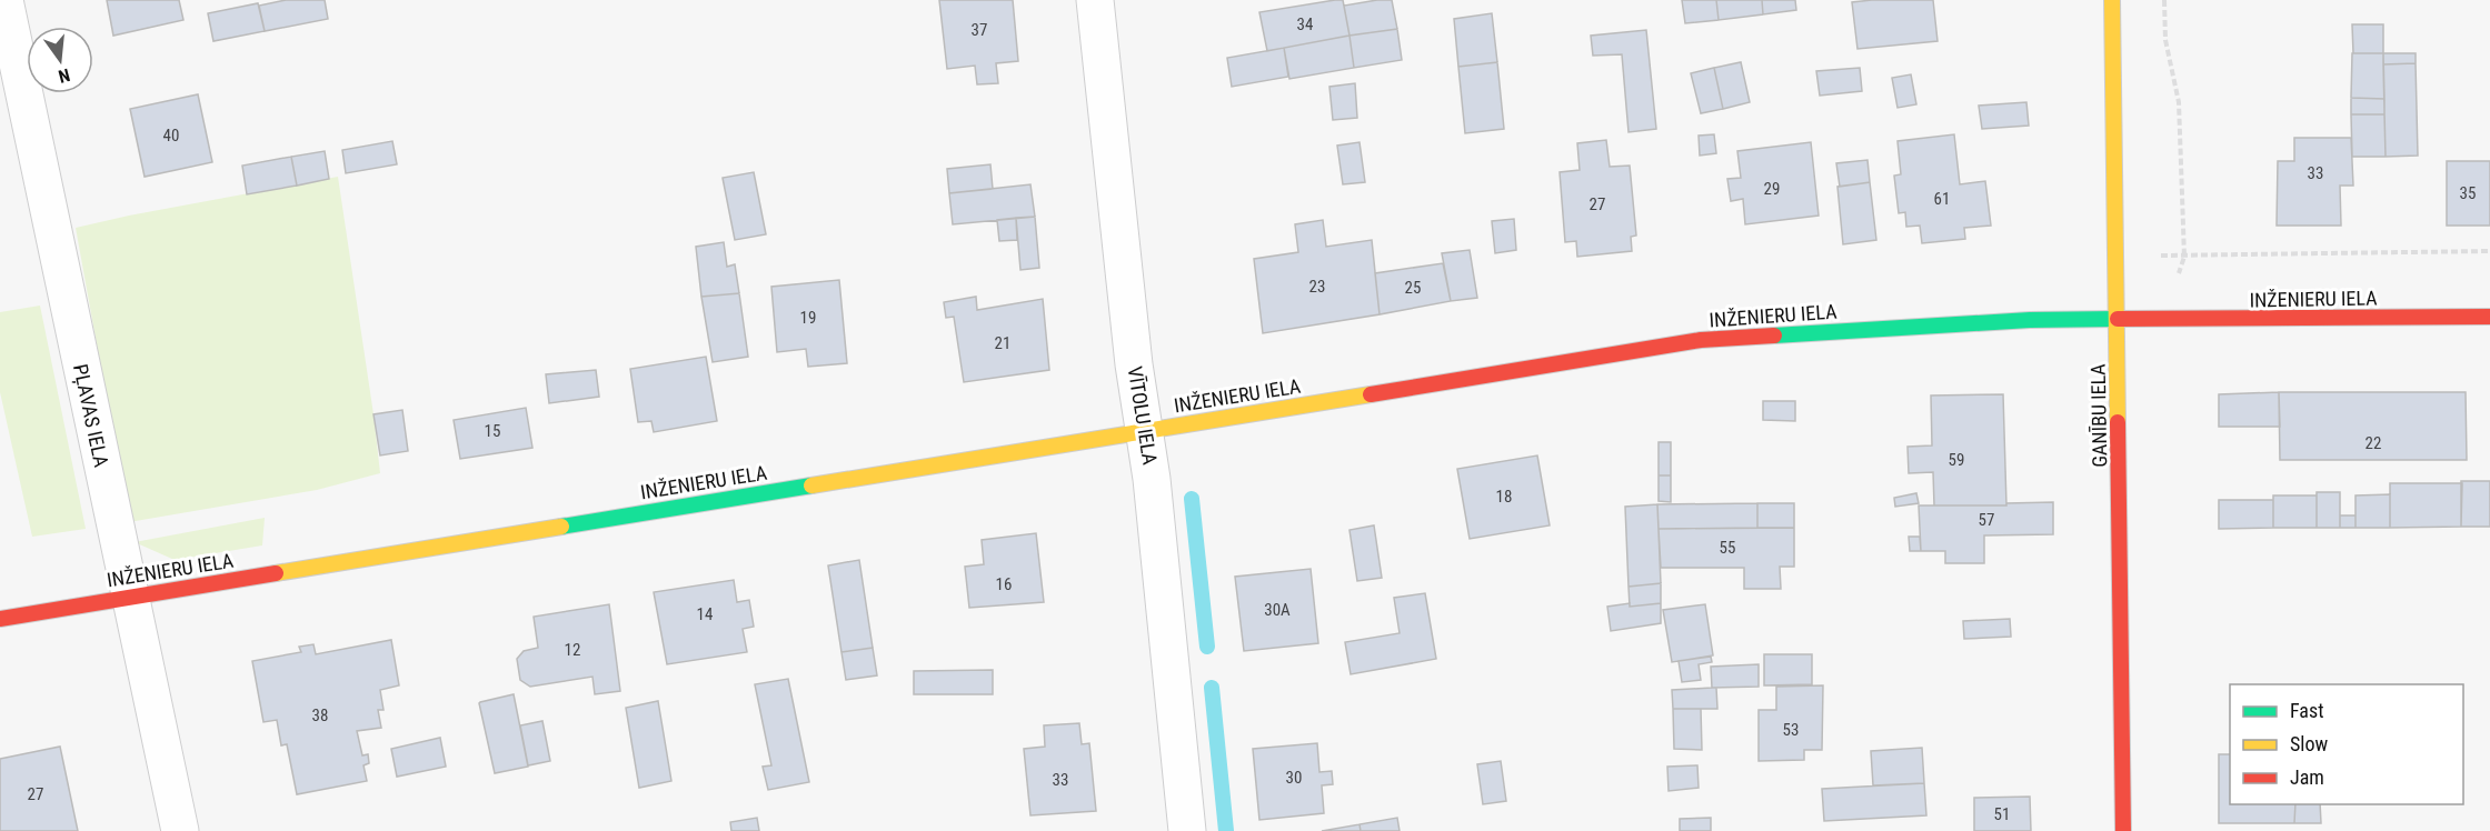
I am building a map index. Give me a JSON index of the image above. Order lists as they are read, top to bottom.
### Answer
{
  "streets": {
    "street": [
      "INŽENIERU IELA",
      "PĻAVAS IELA",
      "VĪTOLU IELA",
      "GANĪBU IELA"
    ]
  },
  "crossings": [
    ["INŽENIERU IELA", "PĻAVAS IELA"],
    ["INŽENIERU IELA", "VĪTOLU IELA"],
    ["INŽENIERU IELA", "GANĪBU IELA"]
  ],
  "house_numbers": [
    "34",
    "37",
    "40",
    "33",
    "29",
    "35",
    "61",
    "27",
    "23",
    "25",
    "19",
    "21",
    "15",
    "22",
    "59",
    "18",
    "57",
    "55",
    "16",
    "30A",
    "14",
    "12",
    "38",
    "53",
    "30",
    "33",
    "27",
    "51"
  ],
  "legend": ["Fast", "Slow", "Jam"],
  "north": "bottom"
}
